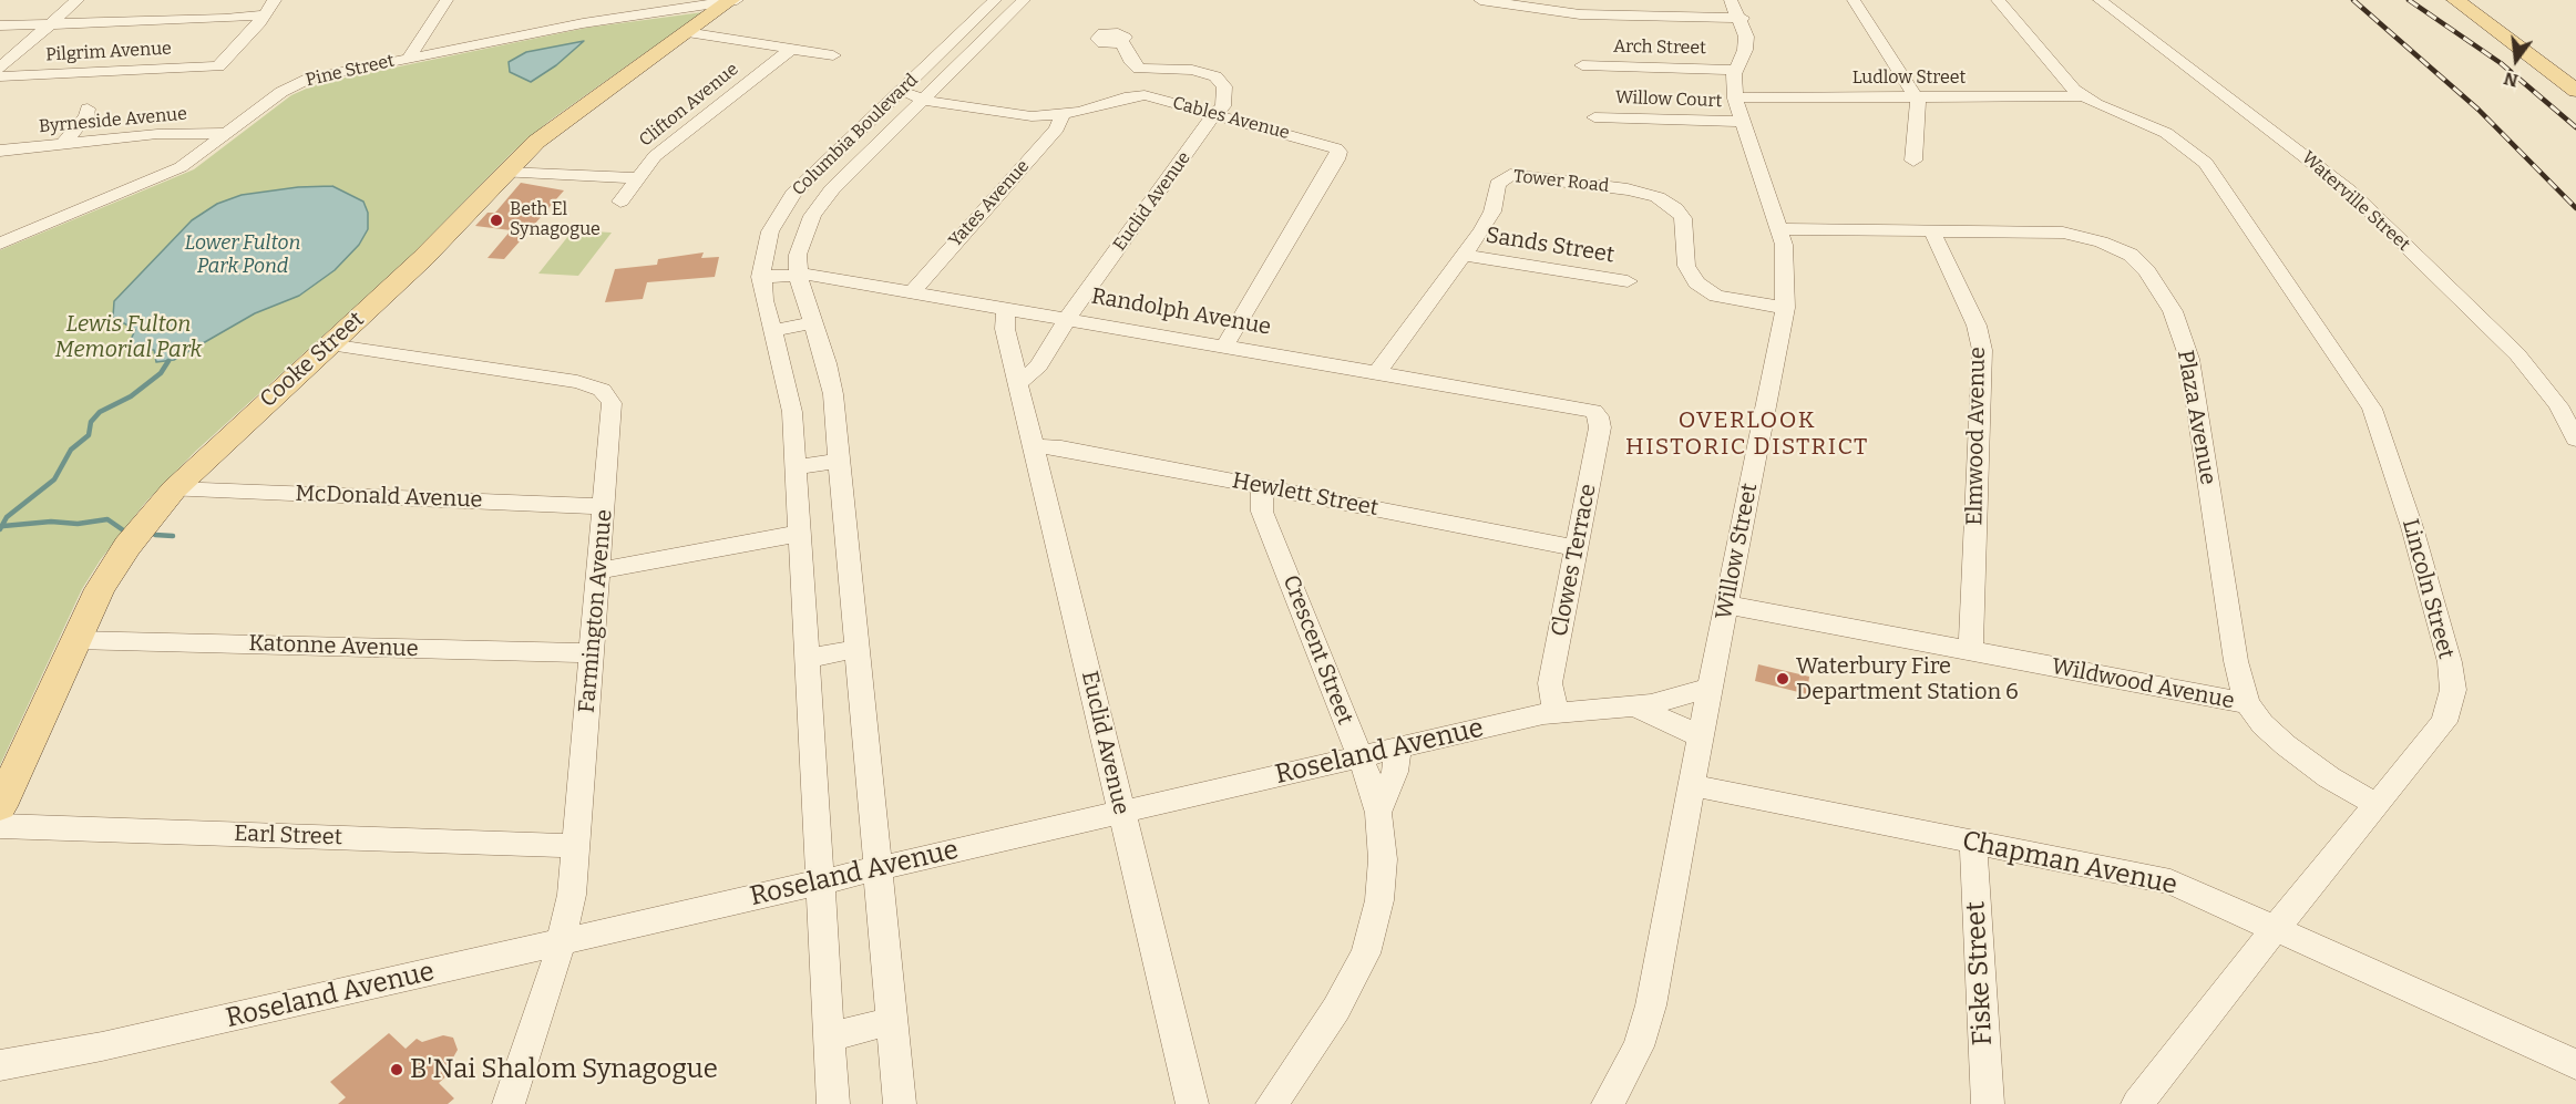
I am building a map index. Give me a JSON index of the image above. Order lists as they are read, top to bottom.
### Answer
{
  "streets": {
    "main road": ["Cooke Street"],
    "street": [
      "Arch Street",
      "Pilgrim Avenue",
      "Pine Street",
      "Ludlow Street",
      "Willow Court",
      "Clifton Avenue",
      "Cables Avenue",
      "Byrneside Avenue",
      "Columbia Boulevard",
      "Tower Road",
      "Euclid Avenue",
      "Waterville Street",
      "Yates Avenue",
      "Sands Street",
      "Randolph Avenue",
      "Plaza Avenue",
      "Elmwood Avenue",
      "Hewlett Street",
      "McDonald Avenue",
      "Willow Street",
      "Clowes Terrace",
      "Lincoln Street",
      "Farmington Avenue",
      "Katonne Avenue",
      "Crescent Street",
      "Wildwood Avenue",
      "Roseland Avenue",
      "Earl Street",
      "Chapman Avenue",
      "Fiske Street"
    ]
  },
  "crossings": [
    ["Arch Street", "Willow Street"],
    ["Pine Street", "Byrneside Avenue"],
    ["Pine Street", "Cooke Street"],
    ["Ludlow Street", "Willow Street"],
    ["Ludlow Street", "Lincoln Street"],
    ["Willow Court", "Willow Street"],
    ["Cables Avenue", "Columbia Boulevard"],
    ["Cables Avenue", "Euclid Avenue"],
    ["Cables Avenue", "Yates Avenue"],
    ["Cables Avenue", "Randolph Avenue"],
    ["Columbia Boulevard", "Randolph Avenue"],
    ["Columbia Boulevard", "Roseland Avenue"],
    ["Tower Road", "Sands Street"],
    ["Tower Road", "Randolph Avenue"],
    ["Tower Road", "Willow Street"],
    ["Euclid Avenue", "Randolph Avenue"],
    ["Euclid Avenue", "Hewlett Street"],
    ["Euclid Avenue", "Roseland Avenue"],
    ["Yates Avenue", "Randolph Avenue"],
    ["Randolph Avenue", "Clowes Terrace"],
    ["Cooke Street", "McDonald Avenue"],
    ["Cooke Street", "Farmington Avenue"],
    ["Cooke Street", "Katonne Avenue"],
    ["Plaza Avenue", "Elmwood Avenue"],
    ["Plaza Avenue", "Willow Street"],
    ["Plaza Avenue", "Lincoln Street"],
    ["Plaza Avenue", "Wildwood Avenue"],
    ["Elmwood Avenue", "Wildwood Avenue"],
    ["Hewlett Street", "Clowes Terrace"],
    ["Hewlett Street", "Crescent Street"],
    ["McDonald Avenue", "Farmington Avenue"],
    ["Willow Street", "Wildwood Avenue"],
    ["Willow Street", "Roseland Avenue"],
    ["Willow Street", "Chapman Avenue"],
    ["Clowes Terrace", "Roseland Avenue"],
    ["Lincoln Street", "Chapman Avenue"],
    ["Farmington Avenue", "Katonne Avenue"],
    ["Farmington Avenue", "Roseland Avenue"],
    ["Farmington Avenue", "Earl Street"],
    ["Crescent Street", "Roseland Avenue"],
    ["Chapman Avenue", "Fiske Street"]
  ],
  "districts": ["OVERLOOK HISTORIC DISTRICT"],
  "water": ["Lower Fulton Park Pond"],
  "parks": ["Lewis Fulton Memorial Park"],
  "places": ["Beth El Synagogue", "Waterbury Fire Department Station 6", "B'Nai Shalom Synagogue"],
  "north": "bottom"
}
